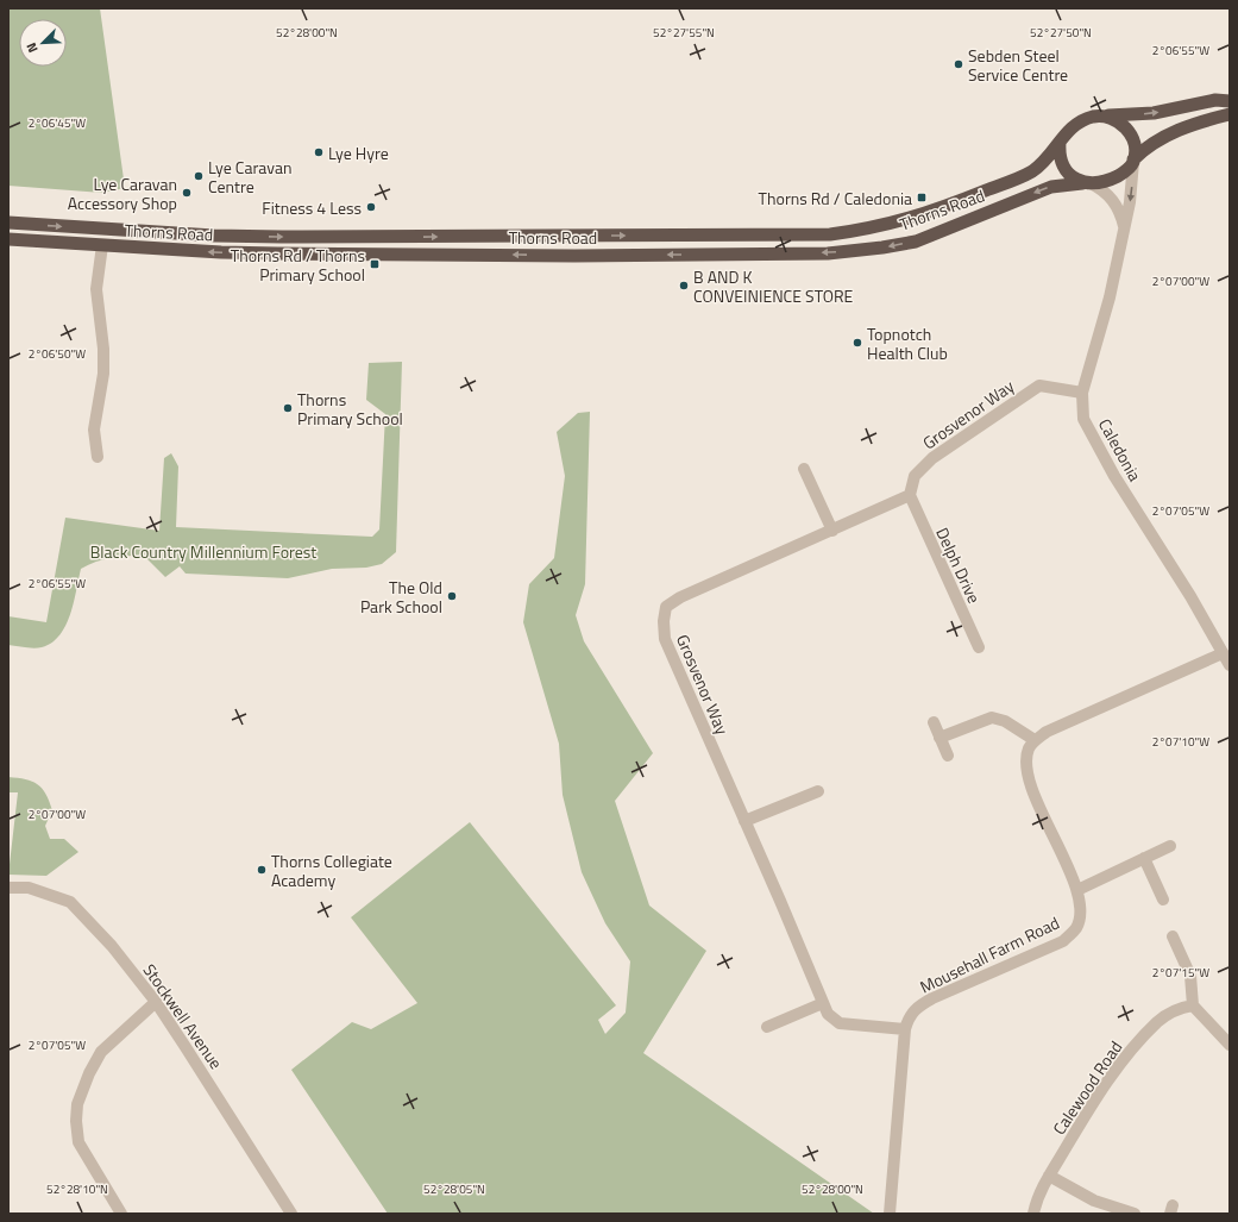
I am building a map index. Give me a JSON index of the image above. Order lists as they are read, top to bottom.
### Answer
{
  "streets": {
    "highway": ["Thorns Road"],
    "street": [
      "Grosvenor Way",
      "Caledonia",
      "Delph Drive",
      "Mousehall Farm Road",
      "Stockwell Avenue",
      "Calewood Road"
    ]
  },
  "crossings": [
    ["Thorns Road", "Caledonia"],
    ["Grosvenor Way", "Caledonia"],
    ["Grosvenor Way", "Delph Drive"],
    ["Grosvenor Way", "Mousehall Farm Road"]
  ],
  "parks": ["Black Country Millennium Forest"],
  "places": {
    "other": [
      "Sebden Steel Service Centre",
      "Lye Hyre",
      "Lye Caravan Centre",
      "Lye Caravan Accessory Shop",
      "Fitness 4 Less",
      "B AND K CONVEINIENCE STORE",
      "Topnotch Health Club",
      "Thorns Primary School",
      "The Old Park School",
      "Thorns Collegiate Academy"
    ],
    "transit": ["Thorns Rd / Caledonia", "Thorns Rd / Thorns Primary School"]
  },
  "north": "bottom left",
  "coordinates": [
    "52°28'00\"N",
    "52°27'55\"N",
    "52°27'50\"N",
    "2°06'55\"W",
    "2°06'45\"W",
    "2°07'00\"W",
    "2°06'50\"W",
    "2°07'05\"W",
    "2°07'10\"W",
    "2°07'15\"W",
    "52°28'10\"N",
    "52°28'05\"N"
  ]
}
